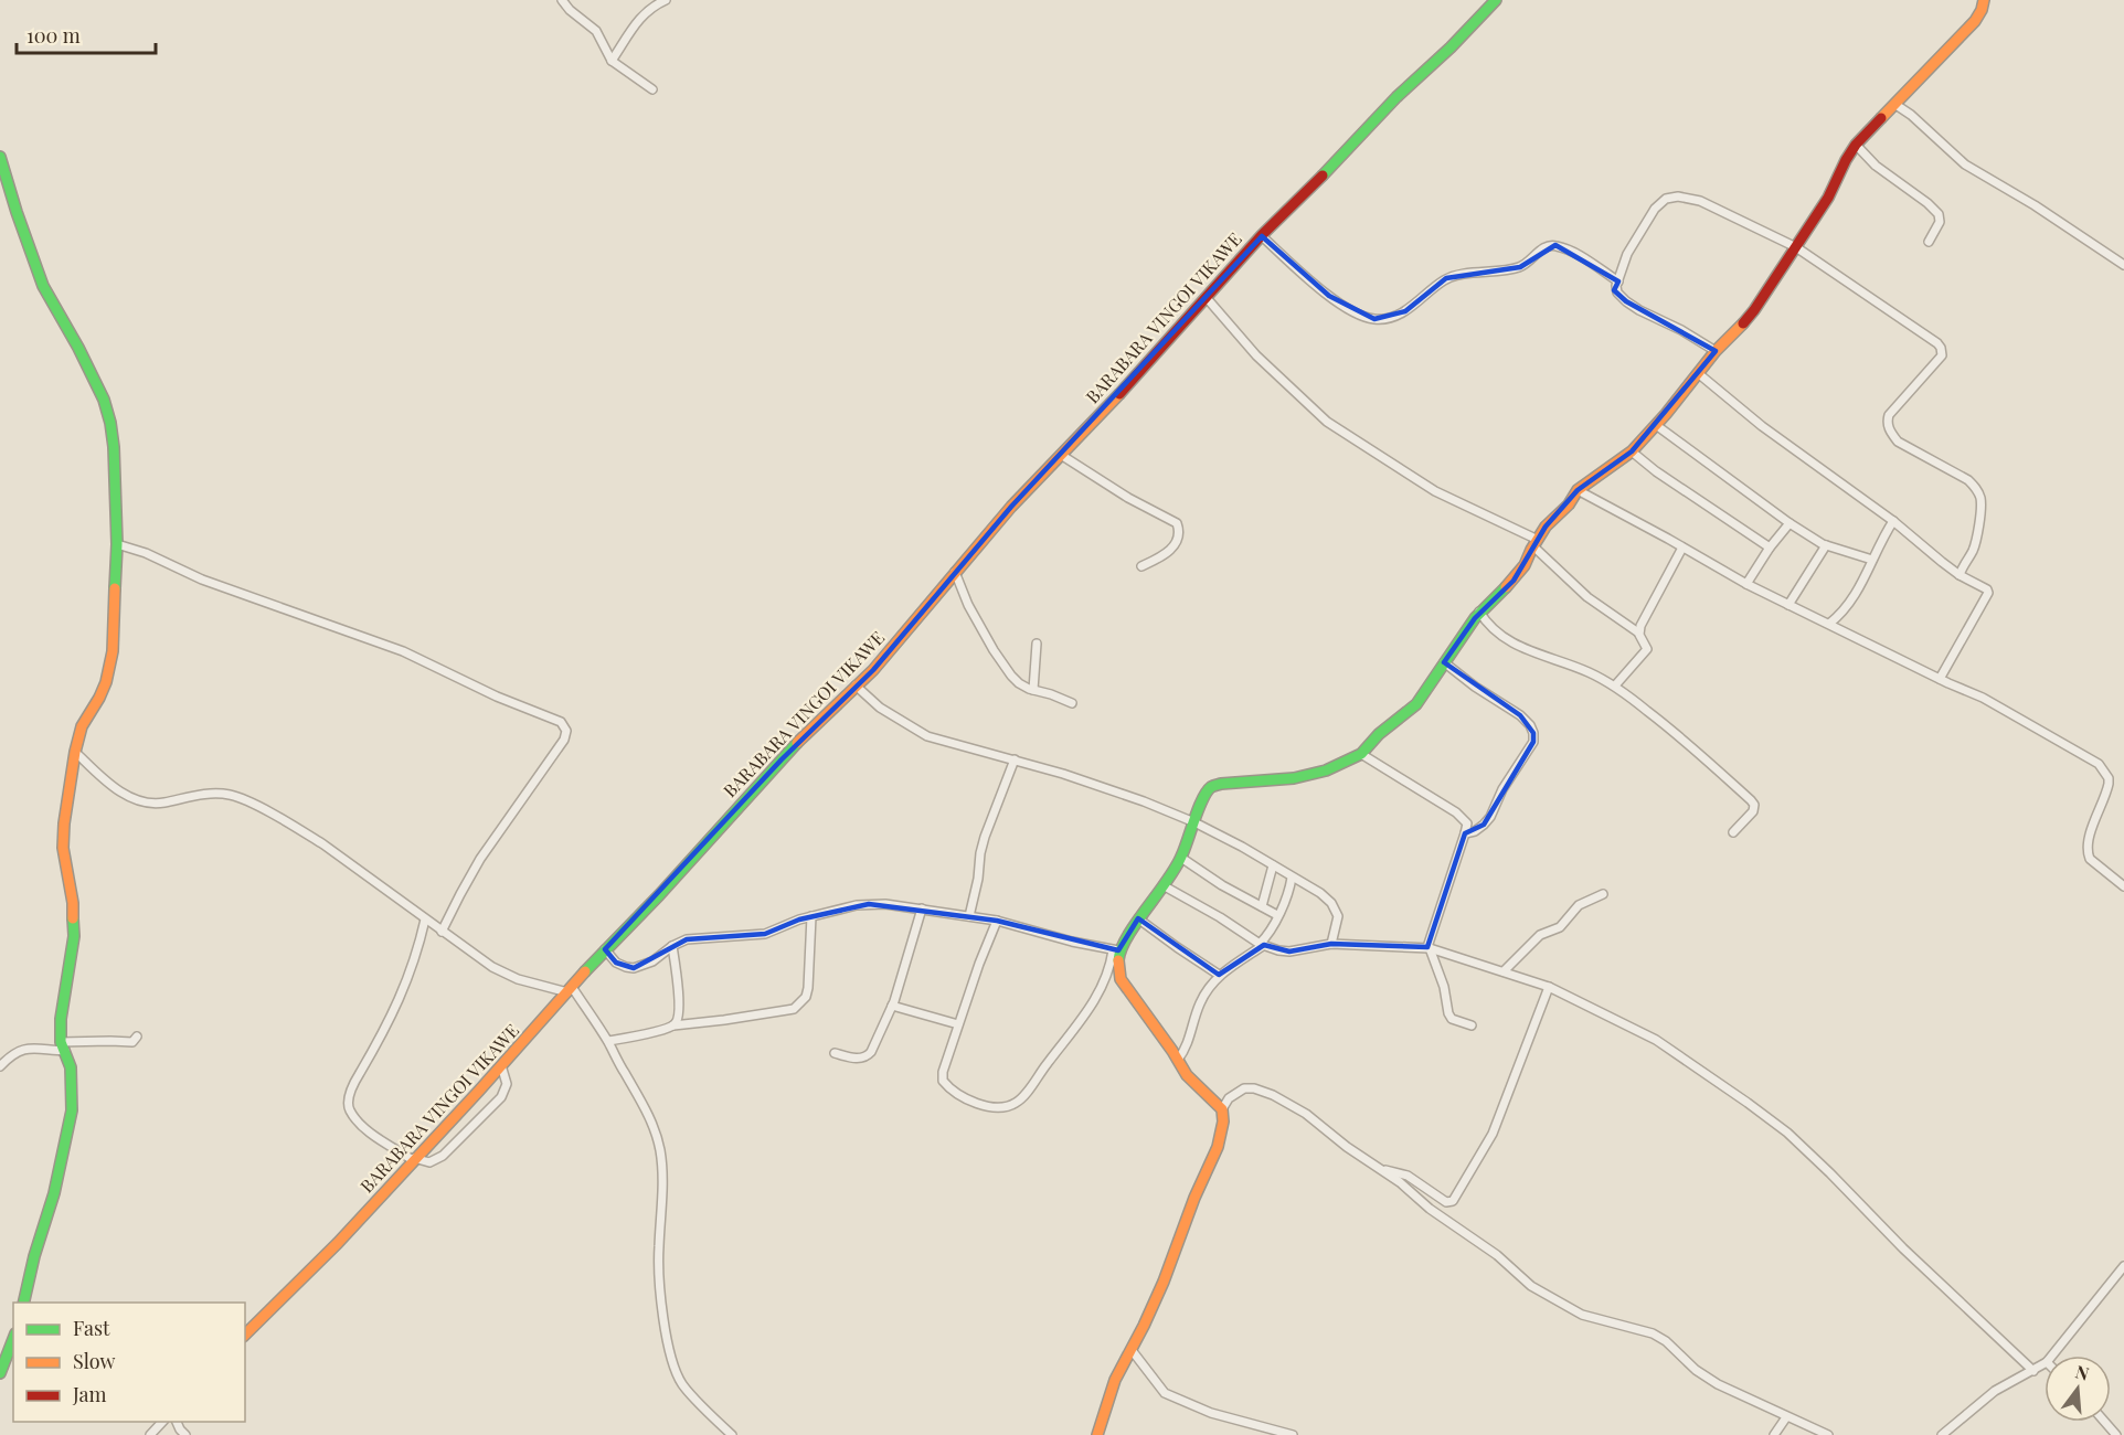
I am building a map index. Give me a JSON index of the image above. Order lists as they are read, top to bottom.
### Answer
{
  "streets": {
    "street": ["BARABARA VINGOI VIKAWE"]
  },
  "legend": ["Fast", "Slow", "Jam"],
  "scale_bar": "100 m",
  "north": "top"
}
